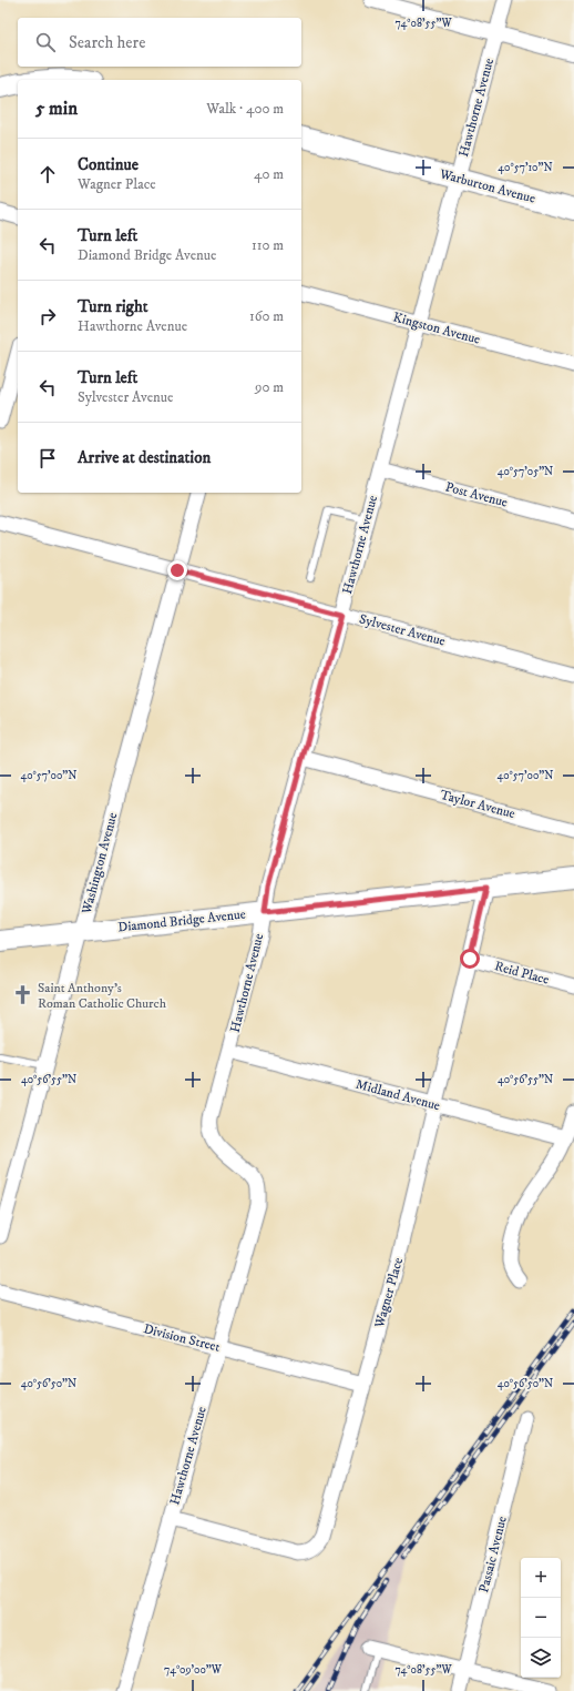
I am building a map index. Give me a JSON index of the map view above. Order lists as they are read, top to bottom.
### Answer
{
  "streets": {
    "street": [
      "Hawthorne Avenue",
      "Warburton Avenue",
      "Kingston Avenue",
      "Post Avenue",
      "Sylvester Avenue",
      "Taylor Avenue",
      "Washington Avenue",
      "Diamond Bridge Avenue",
      "Reid Place",
      "Midland Avenue",
      "Wagner Place",
      "Division Street",
      "Passaic Avenue"
    ]
  },
  "crossings": [
    ["Hawthorne Avenue", "Warburton Avenue"],
    ["Hawthorne Avenue", "Kingston Avenue"],
    ["Hawthorne Avenue", "Post Avenue"],
    ["Hawthorne Avenue", "Sylvester Avenue"],
    ["Hawthorne Avenue", "Taylor Avenue"],
    ["Hawthorne Avenue", "Diamond Bridge Avenue"],
    ["Hawthorne Avenue", "Midland Avenue"],
    ["Hawthorne Avenue", "Wagner Place"],
    ["Hawthorne Avenue", "Division Street"],
    ["Sylvester Avenue", "Washington Avenue"],
    ["Washington Avenue", "Diamond Bridge Avenue"],
    ["Diamond Bridge Avenue", "Wagner Place"],
    ["Reid Place", "Wagner Place"],
    ["Midland Avenue", "Wagner Place"],
    ["Wagner Place", "Division Street"]
  ],
  "places": {
    "church": ["Saint Anthony's Roman Catholic Church"]
  },
  "page": {
    "search": "Search here",
    "heading": ["5 min", "Walk · 400 m"],
    "list": [
      ["Continue", "Wagner Place", "40 m"],
      ["Turn left", "Diamond Bridge Avenue", "110 m"],
      ["Turn right", "Hawthorne Avenue", "160 m"],
      ["Turn left", "Sylvester Avenue", "90 m"],
      "Arrive at destination"
    ],
    "map_buttons": ["+", "−"]
  },
  "coordinates": [
    "74°08'55\"W",
    "40°57'10\"N",
    "40°57'05\"N",
    "40°57'00\"N",
    "40°56'55\"N",
    "40°56'50\"N",
    "74°09'00\"W"
  ]
}
